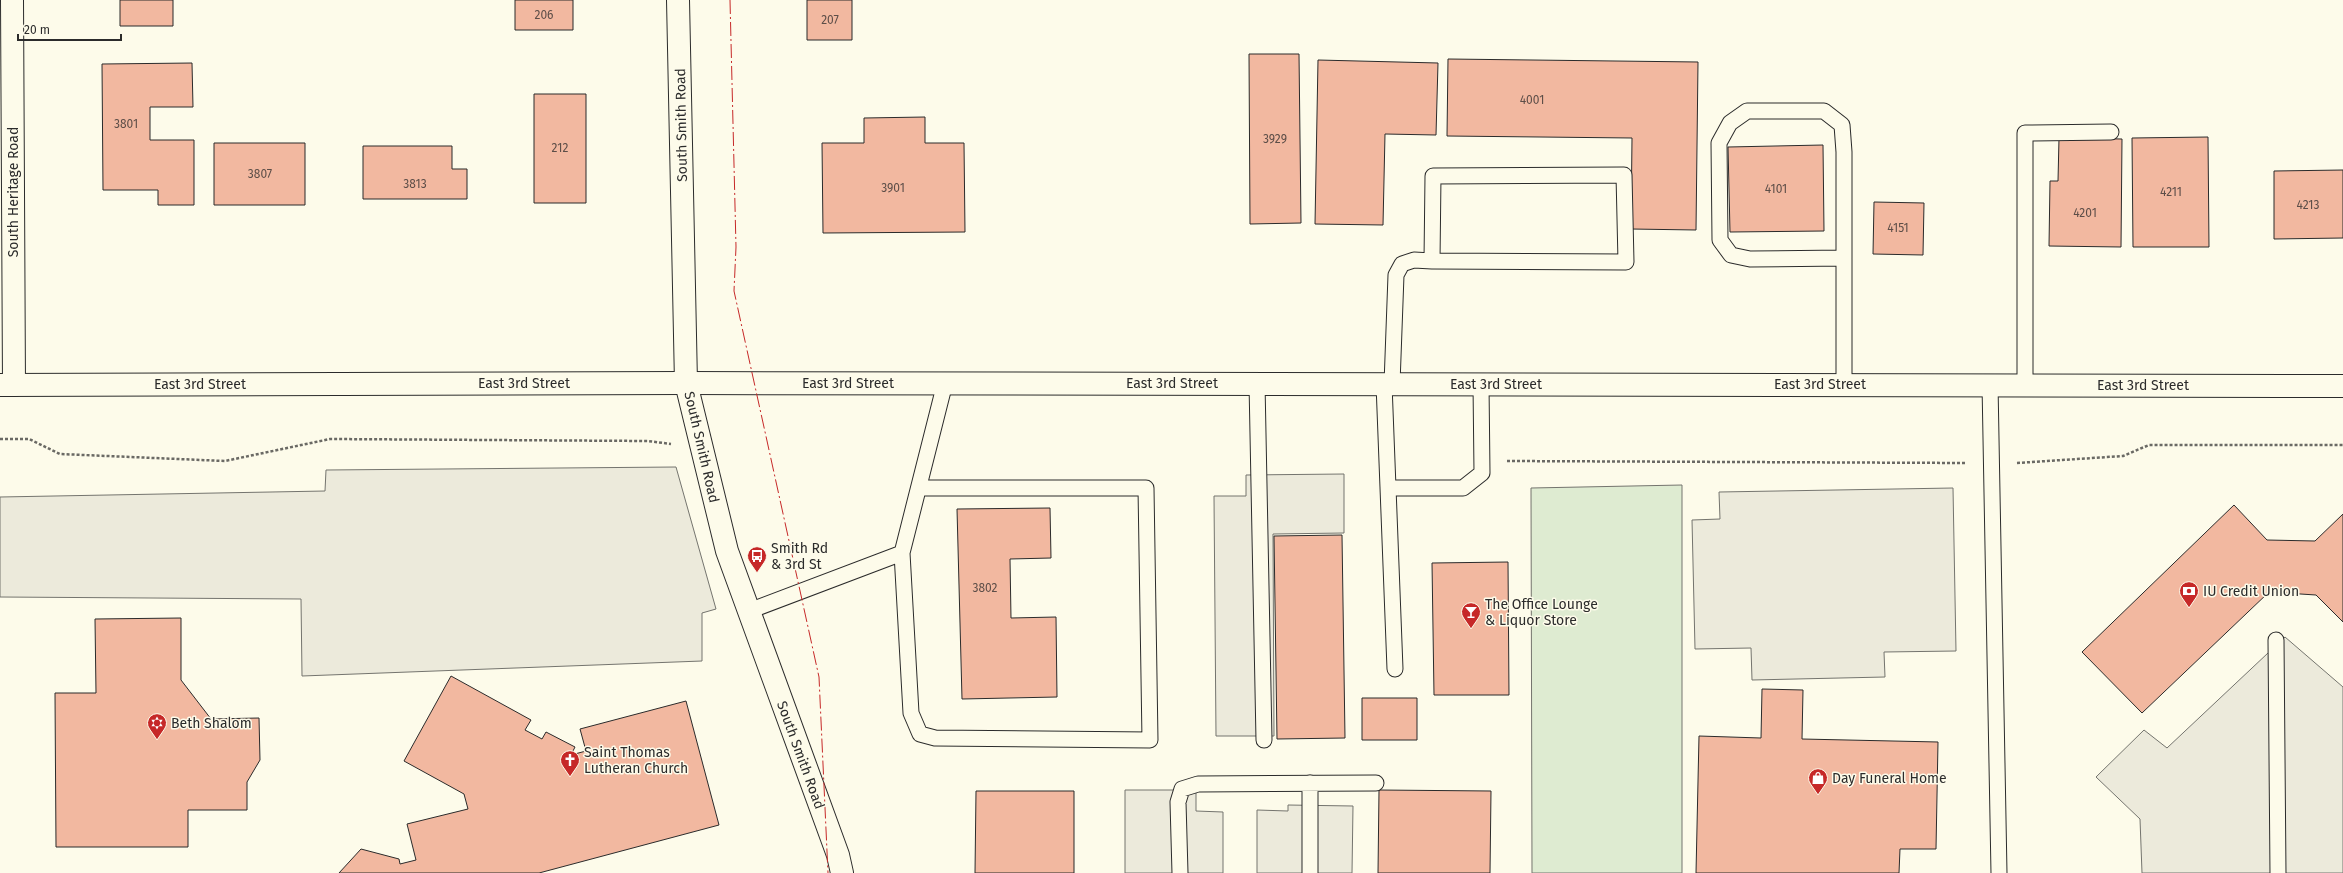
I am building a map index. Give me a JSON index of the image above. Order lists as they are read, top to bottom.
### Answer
{
  "streets": {
    "main road": ["South Smith Road", "South Heritage Road", "East 3rd Street"]
  },
  "crossings": [
    ["South Smith Road", "East 3rd Street"],
    ["South Heritage Road", "East 3rd Street"]
  ],
  "places": {
    "bus stop": ["Smith Rd & 3rd St"],
    "bank": ["IU Credit Union"],
    "bar": ["The Office Lounge & Liquor Store"],
    "synagogue": ["Beth Shalom"],
    "church": ["Saint Thomas Lutheran Church"],
    "shop": ["Day Funeral Home"]
  },
  "house_numbers": [
    "206",
    "207",
    "4001",
    "3801",
    "3929",
    "212",
    "3807",
    "3813",
    "3901",
    "4101",
    "4211",
    "4213",
    "4201",
    "4151",
    "3802"
  ],
  "scale_bar": "20 m"
}
